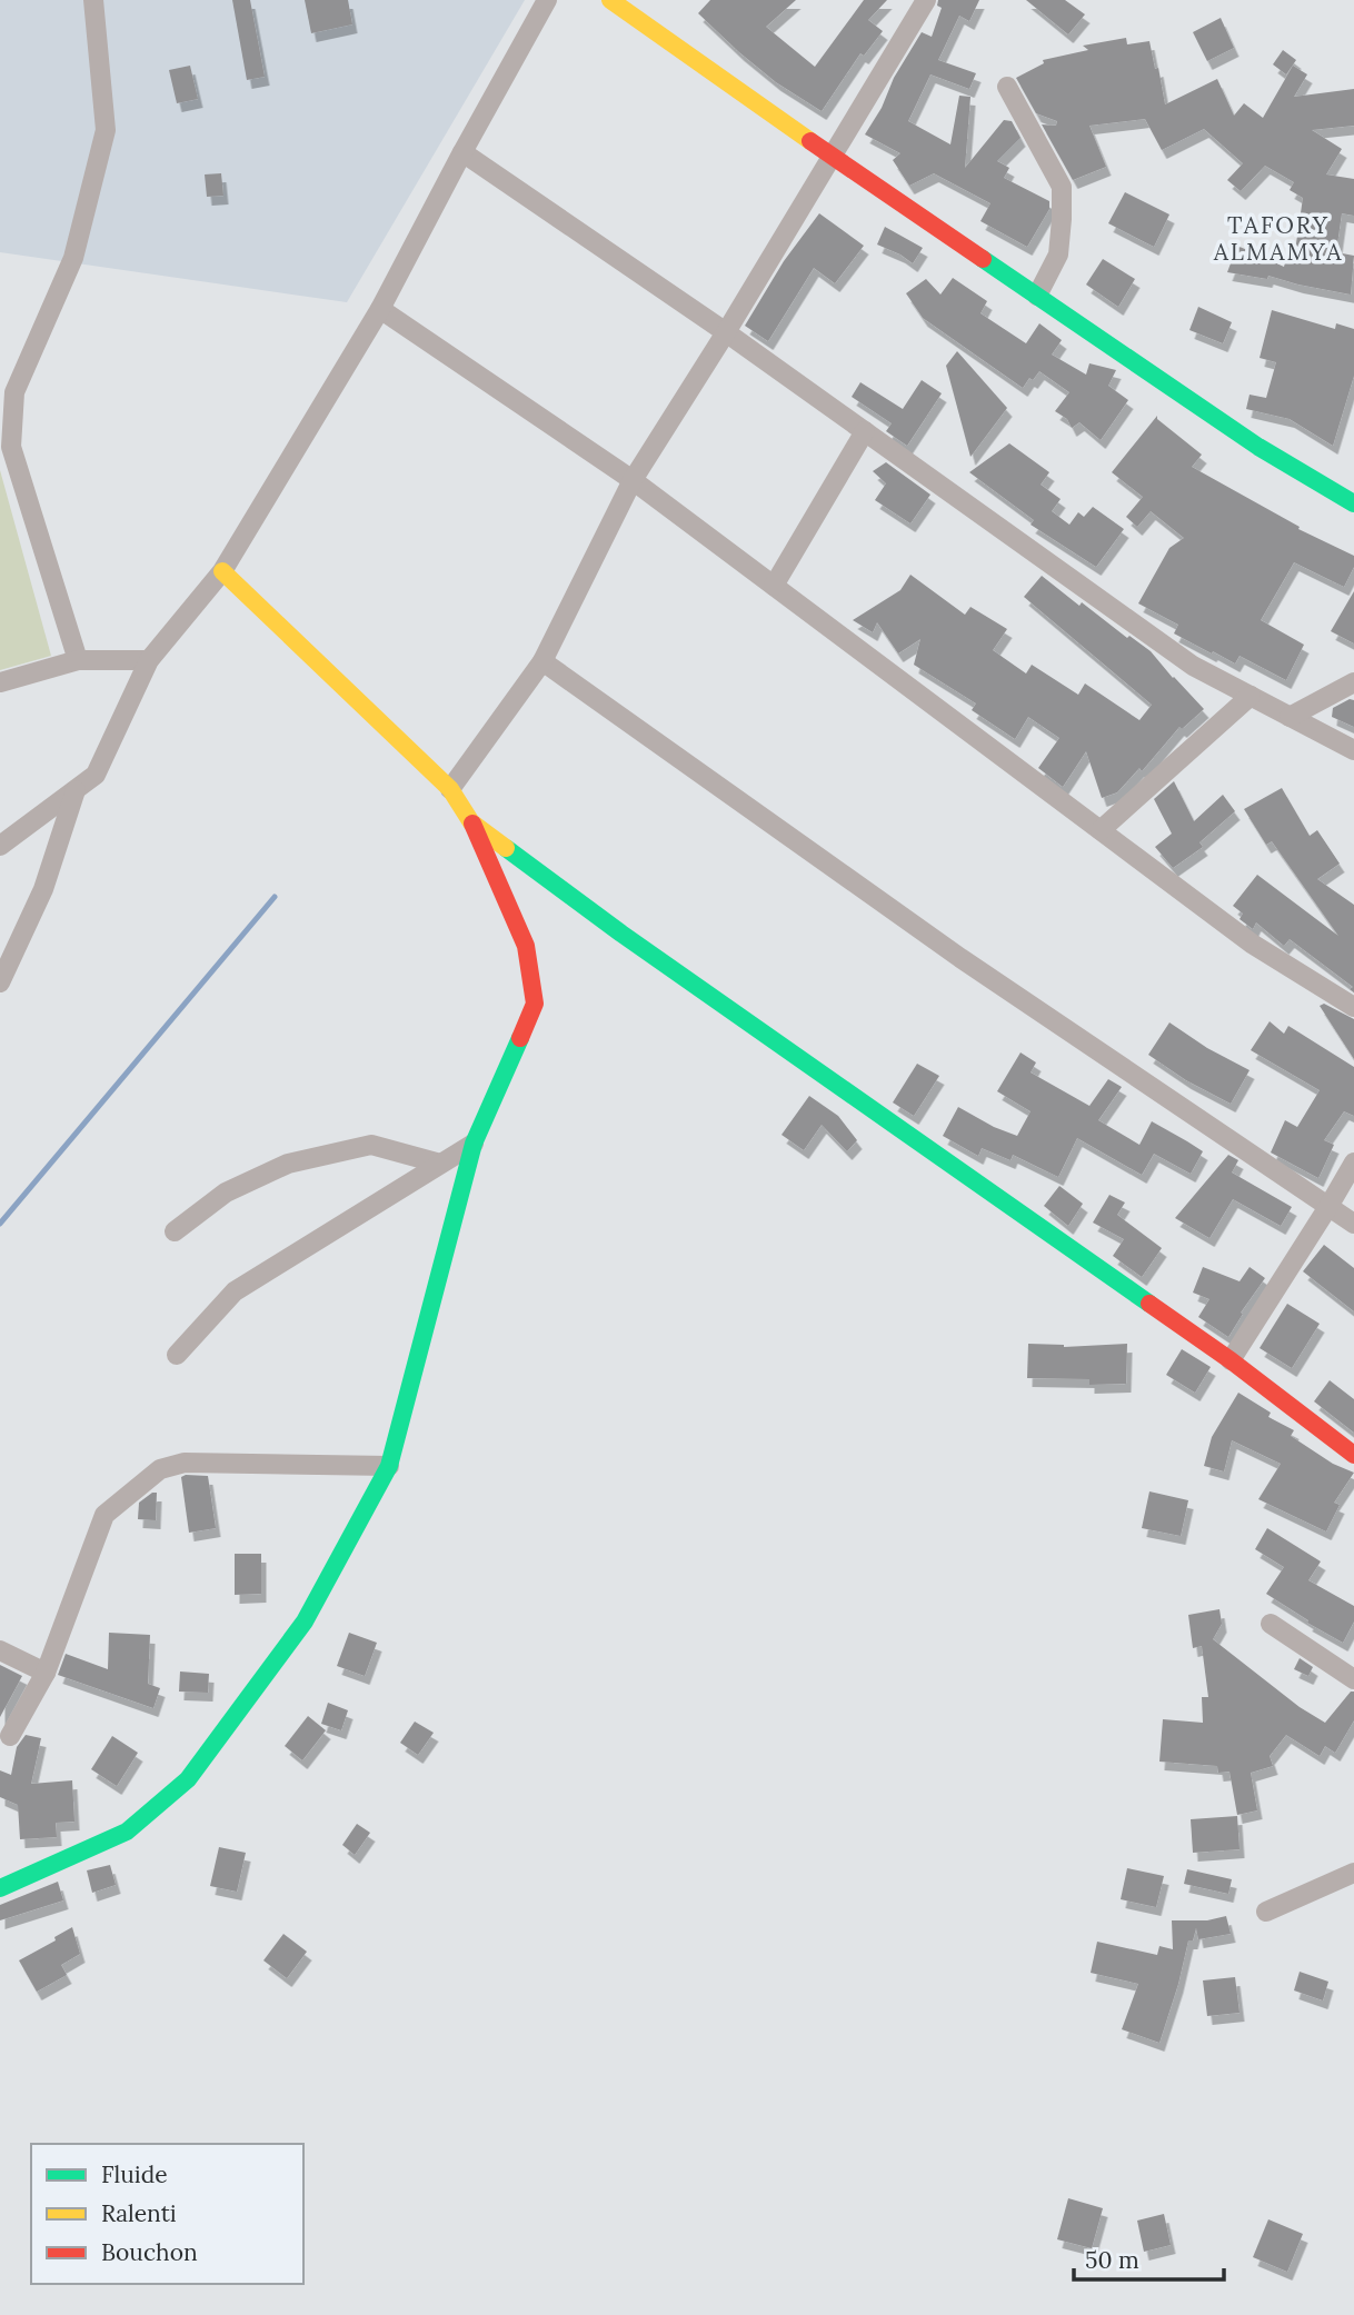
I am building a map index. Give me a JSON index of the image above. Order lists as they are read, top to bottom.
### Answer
{
  "districts": ["TAFORY ALMAMYA"],
  "legend": ["Fluide", "Ralenti", "Bouchon"],
  "scale_bar": "50 m"
}
